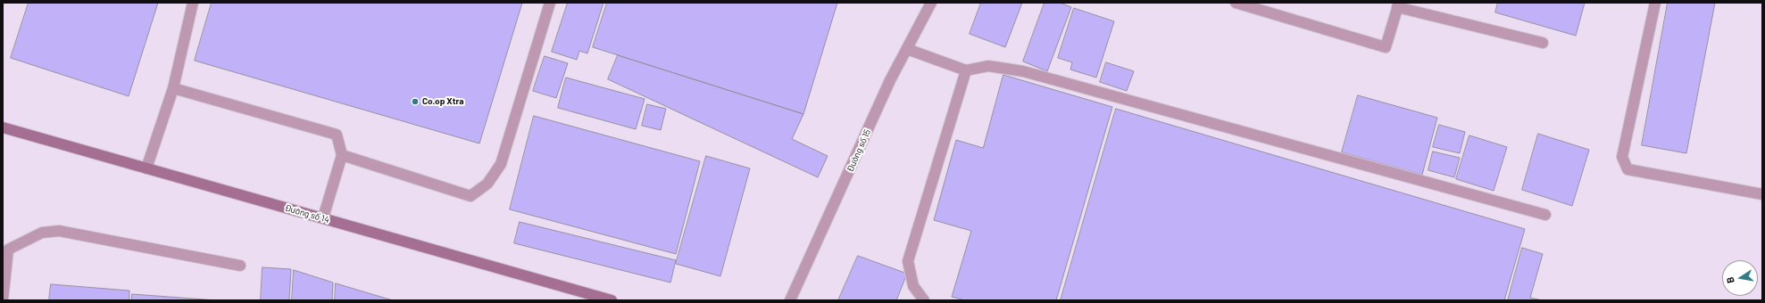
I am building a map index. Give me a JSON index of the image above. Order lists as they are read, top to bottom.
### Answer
{
  "streets": {
    "street": ["Đường số 15", "Đường số 14"]
  },
  "places": ["Co.op Xtra"],
  "north": "left"
}
